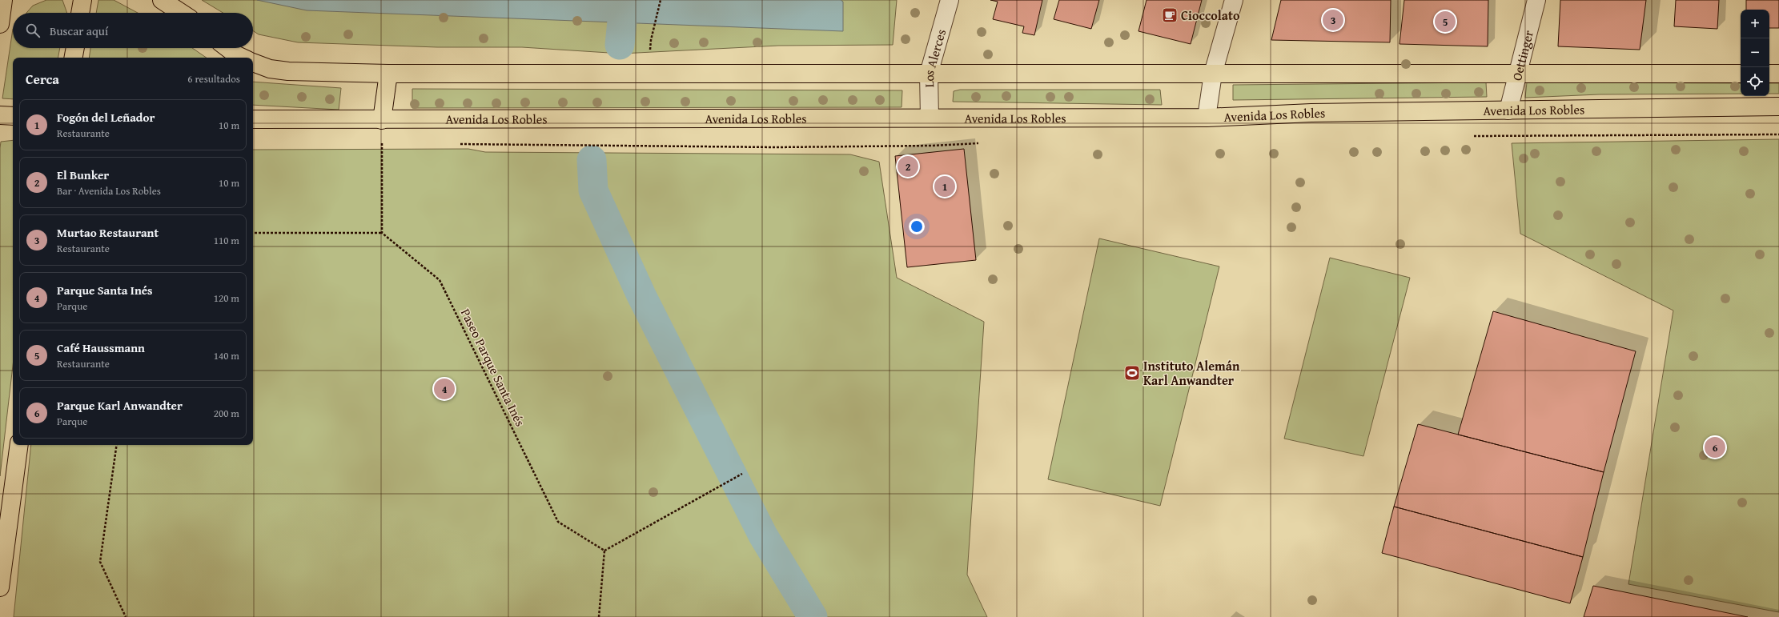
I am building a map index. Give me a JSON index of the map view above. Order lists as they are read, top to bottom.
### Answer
{
  "streets": {
    "main road": ["Avenida Los Robles"],
    "street": ["Oettinger", "Los Alerces"],
    "path": ["Paseo Parque Santa Inés"]
  },
  "crossings": [
    ["Oettinger", "Avenida Los Robles"],
    ["Los Alerces", "Avenida Los Robles"]
  ],
  "places": {
    "cafe": ["Cioccolato"],
    "sports": ["Instituto Alemán Karl Anwandter"]
  },
  "page": {
    "pins": [
      "3",
      "5",
      "2",
      "1",
      "4",
      "6"
    ],
    "map_buttons": ["+", "−"],
    "search": "Buscar aquí",
    "heading": ["Cerca", "6 resultados"],
    "list": [
      {
        "mark": "1",
        "name": "Fogón del Leñador",
        "note": "Restaurante",
        "value": "10 m"
      },
      {
        "mark": "2",
        "name": "El Bunker",
        "note": "Bar · Avenida Los Robles",
        "value": "10 m"
      },
      {
        "mark": "3",
        "name": "Murtao Restaurant",
        "note": "Restaurante",
        "value": "110 m"
      },
      {
        "mark": "4",
        "name": "Parque Santa Inés",
        "note": "Parque",
        "value": "120 m"
      },
      {
        "mark": "5",
        "name": "Café Haussmann",
        "note": "Restaurante",
        "value": "140 m"
      },
      {
        "mark": "6",
        "name": "Parque Karl Anwandter",
        "note": "Parque",
        "value": "200 m"
      }
    ]
  }
}
